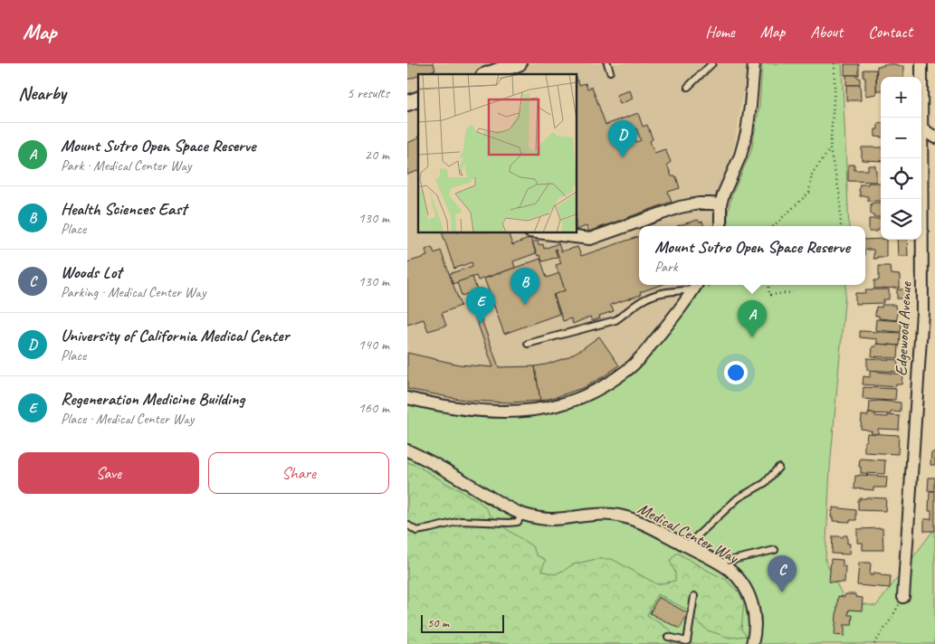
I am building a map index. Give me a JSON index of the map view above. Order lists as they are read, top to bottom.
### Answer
{
  "streets": {
    "street": ["Edgewood Avenue", "Medical Center Way"]
  },
  "scale_bar": "50 m",
  "page": {
    "header": "Map",
    "nav": [
      "Home",
      "Map",
      "About",
      "Contact"
    ],
    "heading": ["Nearby", "5 results"],
    "map_buttons": ["+", "−"],
    "pins": [
      "D",
      "B",
      "E",
      "A",
      "C"
    ],
    "list": [
      {
        "mark": "A",
        "name": "Mount Sutro Open Space Reserve",
        "note": "Park · Medical Center Way",
        "value": "20 m"
      },
      {
        "mark": "B",
        "name": "Health Sciences East",
        "note": "Place",
        "value": "130 m"
      },
      {
        "mark": "C",
        "name": "Woods Lot",
        "note": "Parking · Medical Center Way",
        "value": "130 m"
      },
      {
        "mark": "D",
        "name": "University of California Medical Center",
        "note": "Place",
        "value": "140 m"
      },
      {
        "mark": "E",
        "name": "Regeneration Medicine Building",
        "note": "Place · Medical Center Way",
        "value": "160 m"
      }
    ],
    "popup": ["Mount Sutro Open Space Reserve", "Park"],
    "buttons": ["Save", "Share"],
    "scale": "50 m"
  }
}
